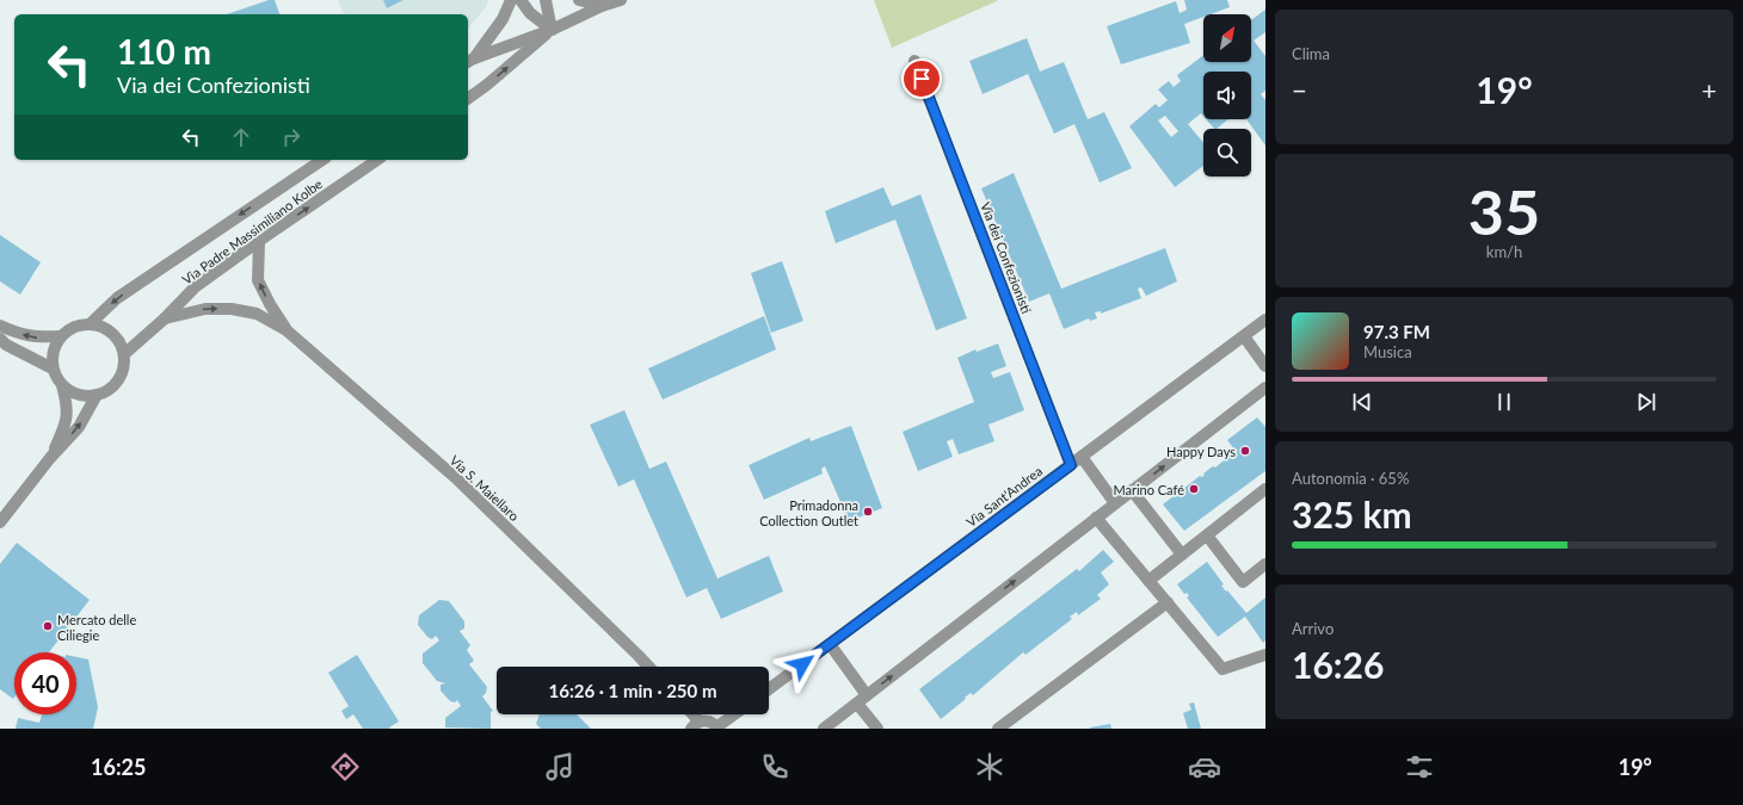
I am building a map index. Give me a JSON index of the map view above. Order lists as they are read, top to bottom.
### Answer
{
  "streets": {
    "street": [
      "Via Padre Massimiliano Kolbe",
      "Via dei Confezionisti",
      "Via S. Maiellaro",
      "Via Sant'Andrea"
    ]
  },
  "crossings": [
    ["Via Padre Massimiliano Kolbe", "Via S. Maiellaro"],
    ["Via dei Confezionisti", "Via Sant'Andrea"]
  ],
  "places": [
    "Happy Days",
    "Marino Café",
    "Primadonna Collection Outlet",
    "Mercato delle Ciliegie"
  ],
  "north": "top right",
  "page": {
    "tile": [
      "Clima",
      ["35", "km/h"],
      ["Autonomia · 65%", "325 km"],
      ["Arrivo", "16:26"]
    ],
    "turn": ["110 m", "Via dei Confezionisti"],
    "heat": ["−", "19°", "+"],
    "song": ["97.3 FM", "Musica"],
    "limit": "40",
    "trip": "16:26 · 1 min · 250 m",
    "tabs": ["16:25", "19°"]
  }
}
